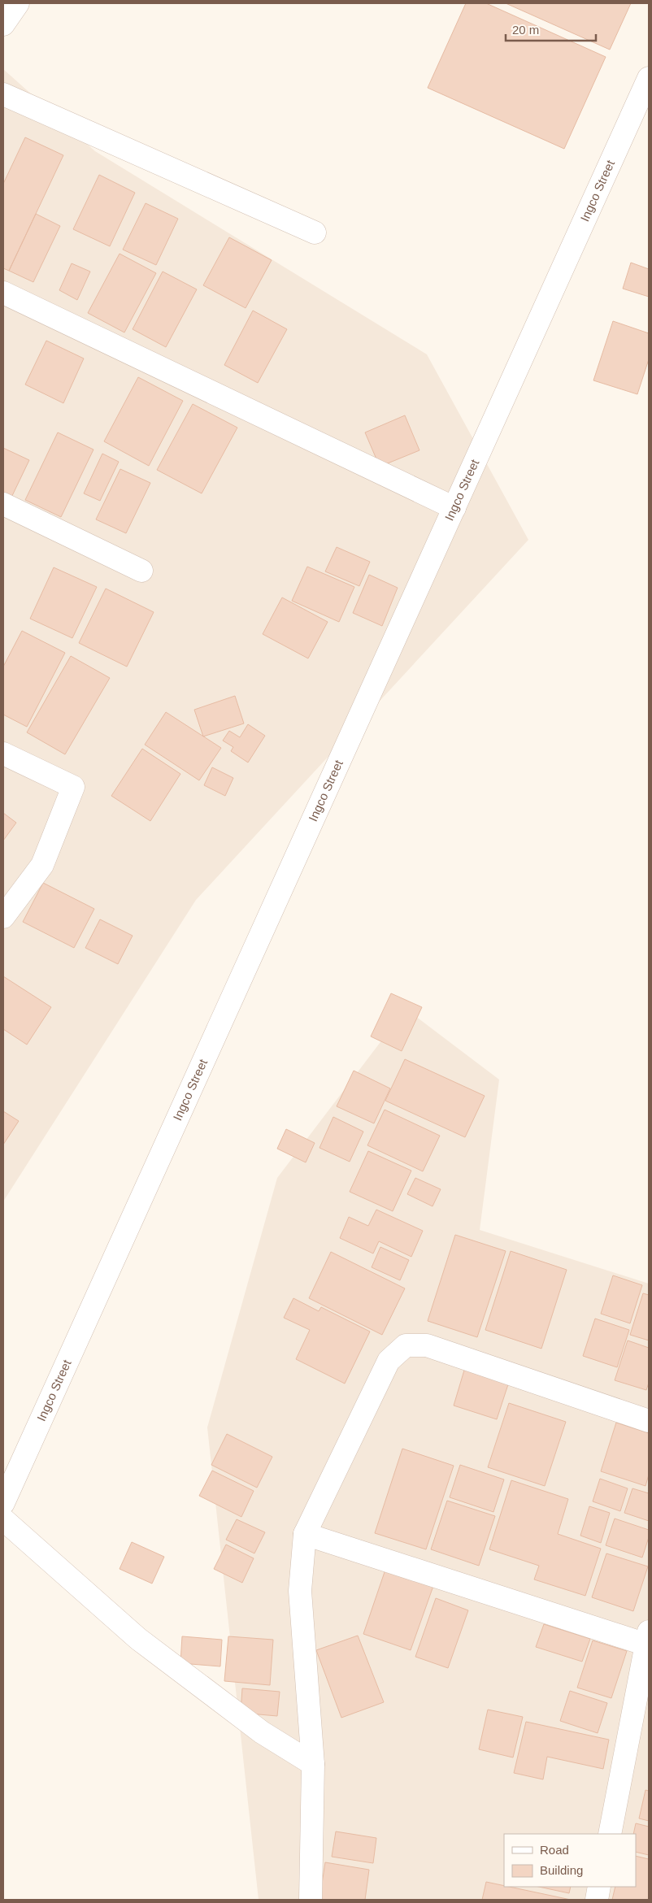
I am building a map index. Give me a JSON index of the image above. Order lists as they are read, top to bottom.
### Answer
{
  "streets": {
    "street": ["Ingco Street"]
  },
  "legend": ["Road", "Building"],
  "scale_bar": "20 m"
}
